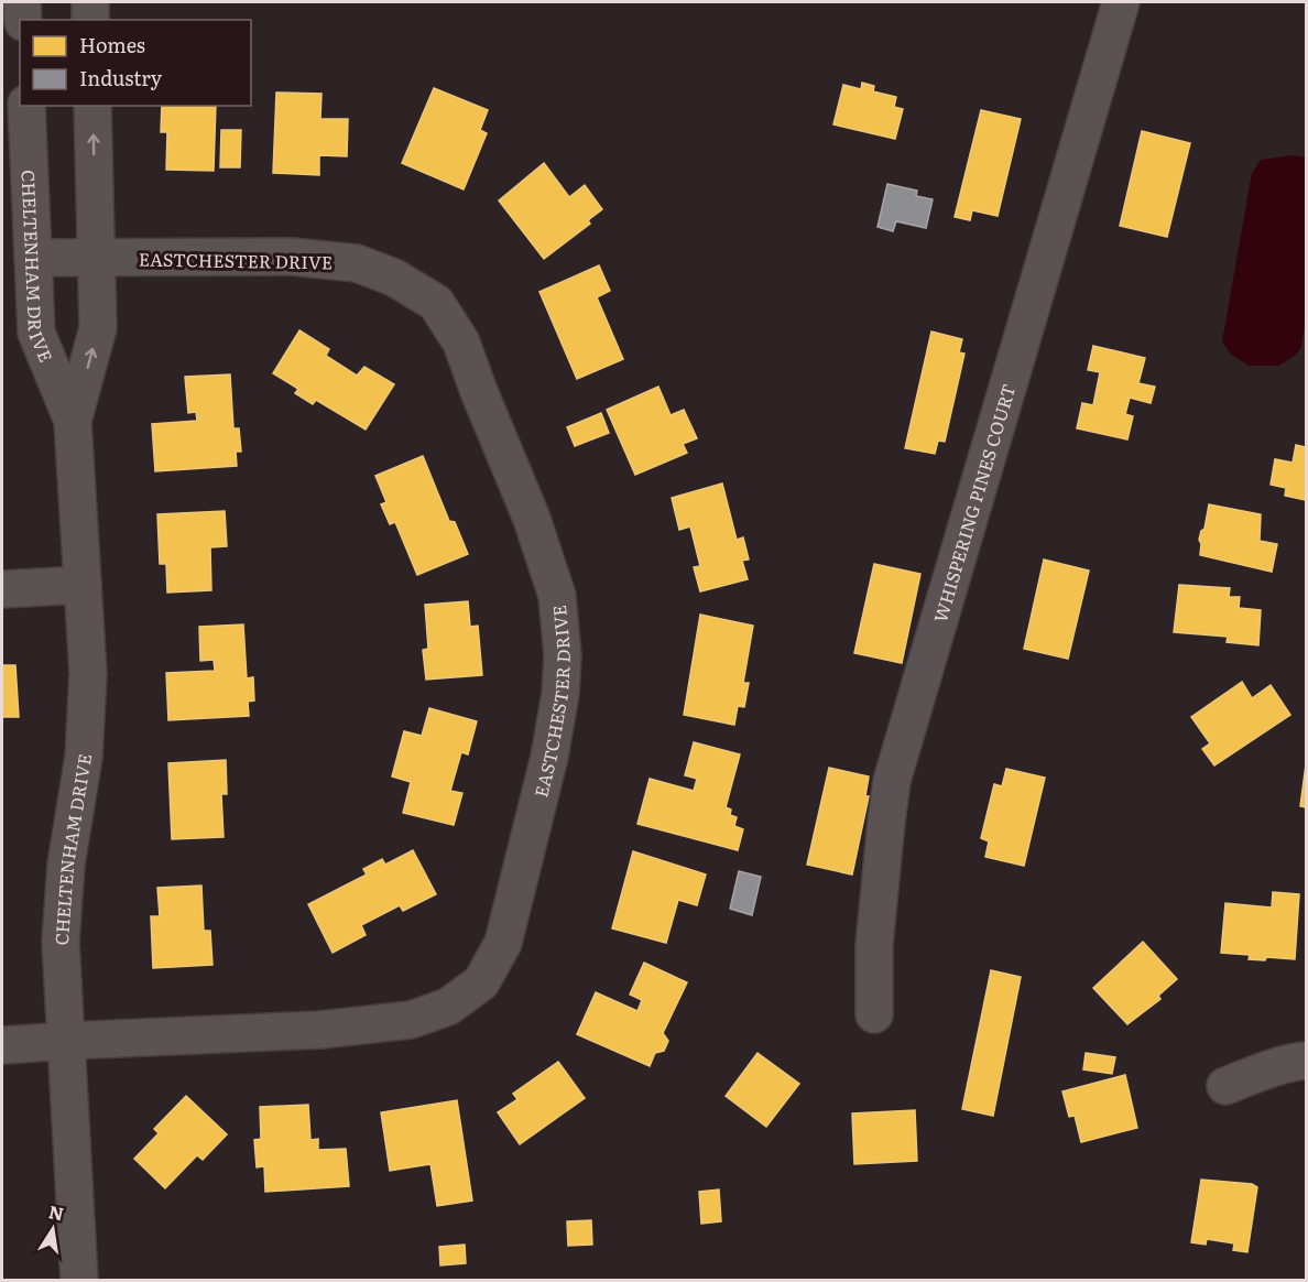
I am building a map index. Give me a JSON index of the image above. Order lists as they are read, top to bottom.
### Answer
{
  "streets": {
    "street": ["EASTCHESTER DRIVE", "CHELTENHAM DRIVE", "WHISPERING PINES COURT"]
  },
  "crossings": [
    ["EASTCHESTER DRIVE", "CHELTENHAM DRIVE"]
  ],
  "legend": ["Homes", "Industry"],
  "north": "top"
}
